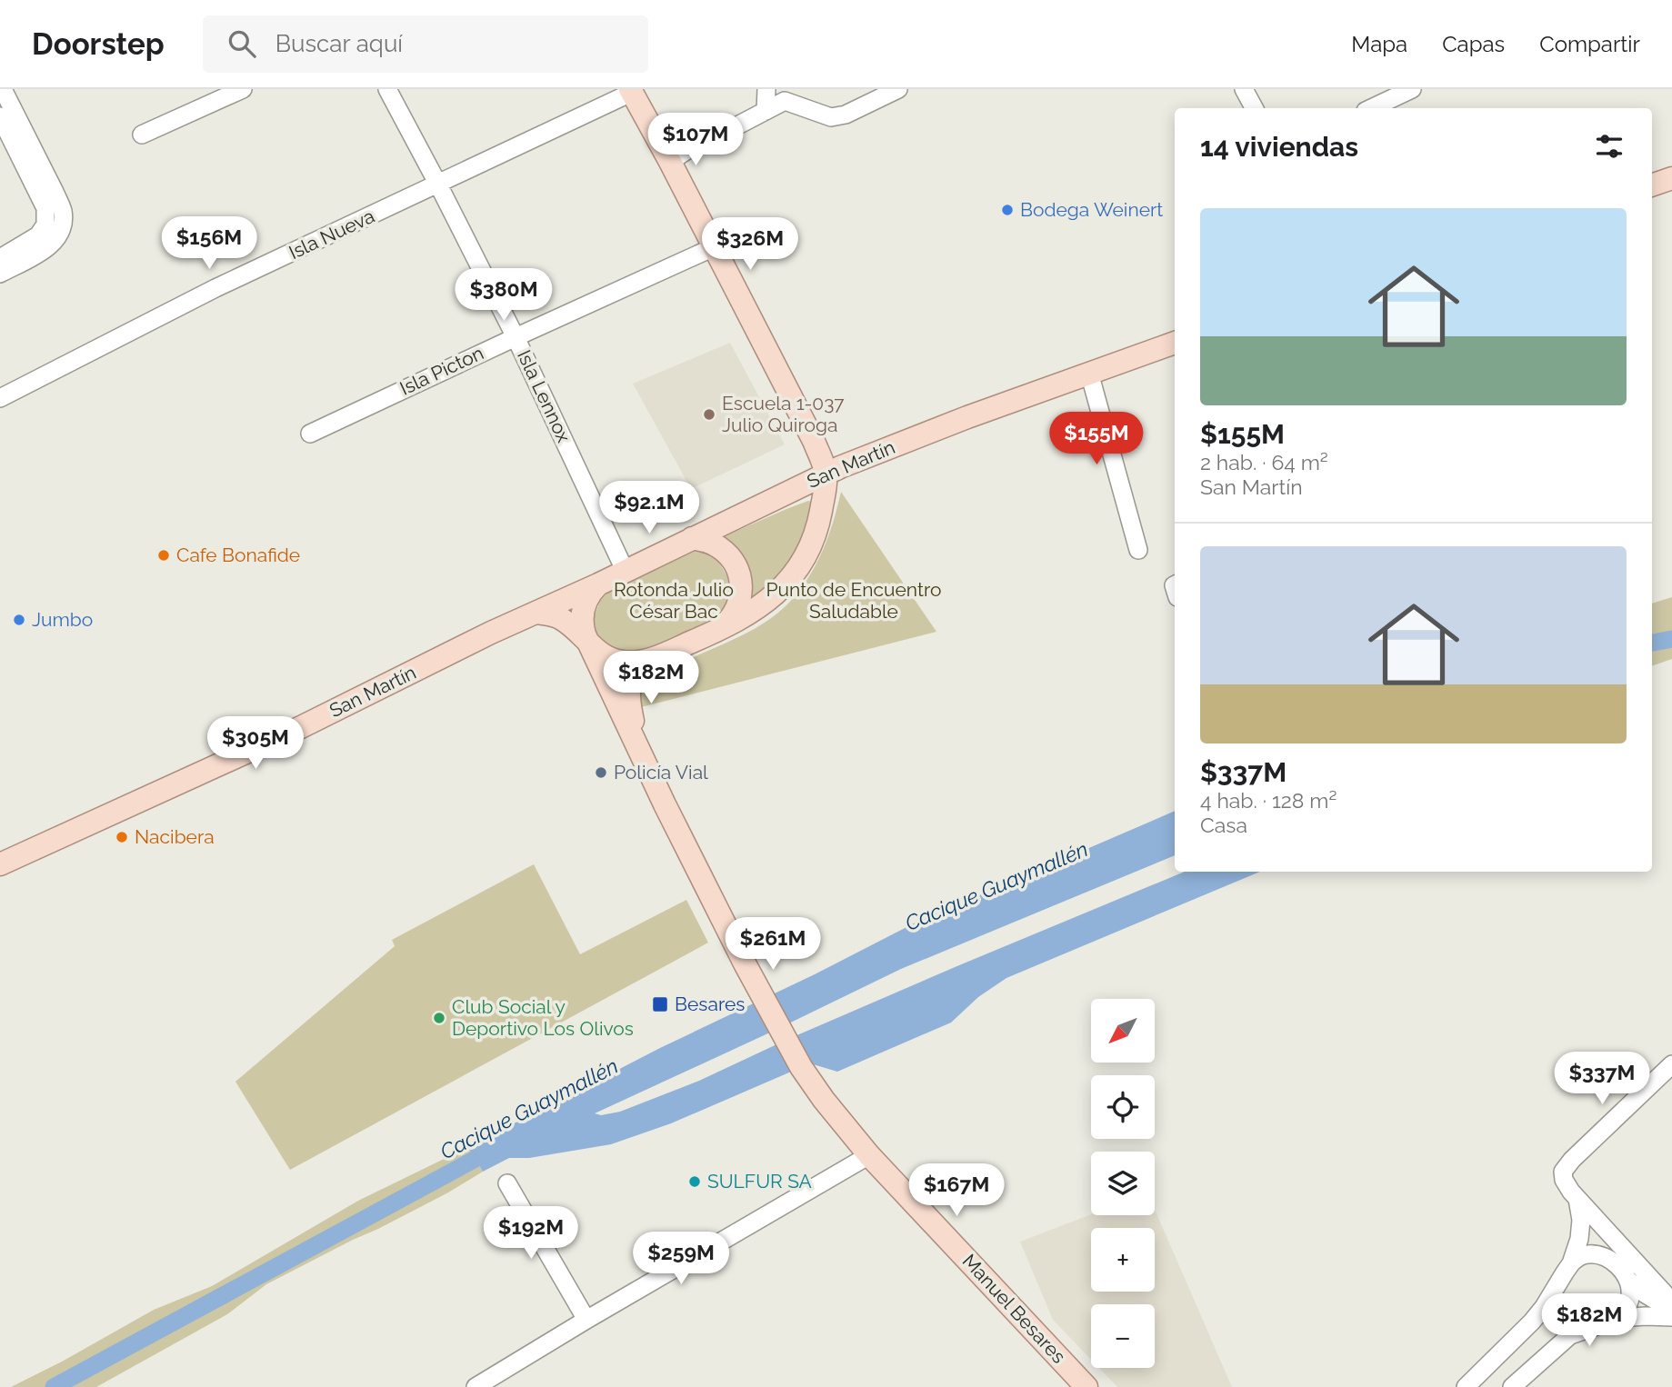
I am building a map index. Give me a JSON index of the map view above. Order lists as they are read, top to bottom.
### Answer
{
  "streets": {
    "main road": ["San Martín", "Manuel Besares"],
    "street": ["Isla Nueva", "Isla Picton", "Isla Lennox"]
  },
  "crossings": [
    ["Isla Nueva", "Isla Lennox"],
    ["Isla Picton", "Isla Lennox"],
    ["Isla Lennox", "San Martín"],
    ["Isla Lennox", "Manuel Besares"],
    ["San Martín", "Manuel Besares"]
  ],
  "water": ["Cacique Guaymallén"],
  "parks": ["Rotonda Julio César Bac", "Punto de Encuentro Saludable"],
  "places": {
    "other": [
      "Bodega Weinert",
      "Escuela 1-037 Julio Quiroga",
      "Cafe Bonafide",
      "Jumbo",
      "Policía Vial",
      "Nacibera",
      "Club Social y Deportivo Los Olivos",
      "SULFUR SA"
    ],
    "transit": ["Besares"]
  },
  "north": "bottom left",
  "page": {
    "header": "Doorstep",
    "search": "Buscar aquí",
    "nav": ["Mapa", "Capas", "Compartir"],
    "heading": "14 viviendas",
    "price": [
      "$107M",
      "$156M",
      "$326M",
      "$380M",
      "$155M",
      "$92.1M",
      "$182M",
      "$305M",
      "$261M",
      "$337M",
      "$167M",
      "$192M",
      "$259M",
      "$182M"
    ],
    "list": [
      {
        "name": "$155M",
        "note": "2 hab. · 64 m² · San Martín"
      },
      {
        "name": "$337M",
        "note": "4 hab. · 128 m² · Casa"
      }
    ],
    "map_buttons": ["+", "−"]
  }
}
